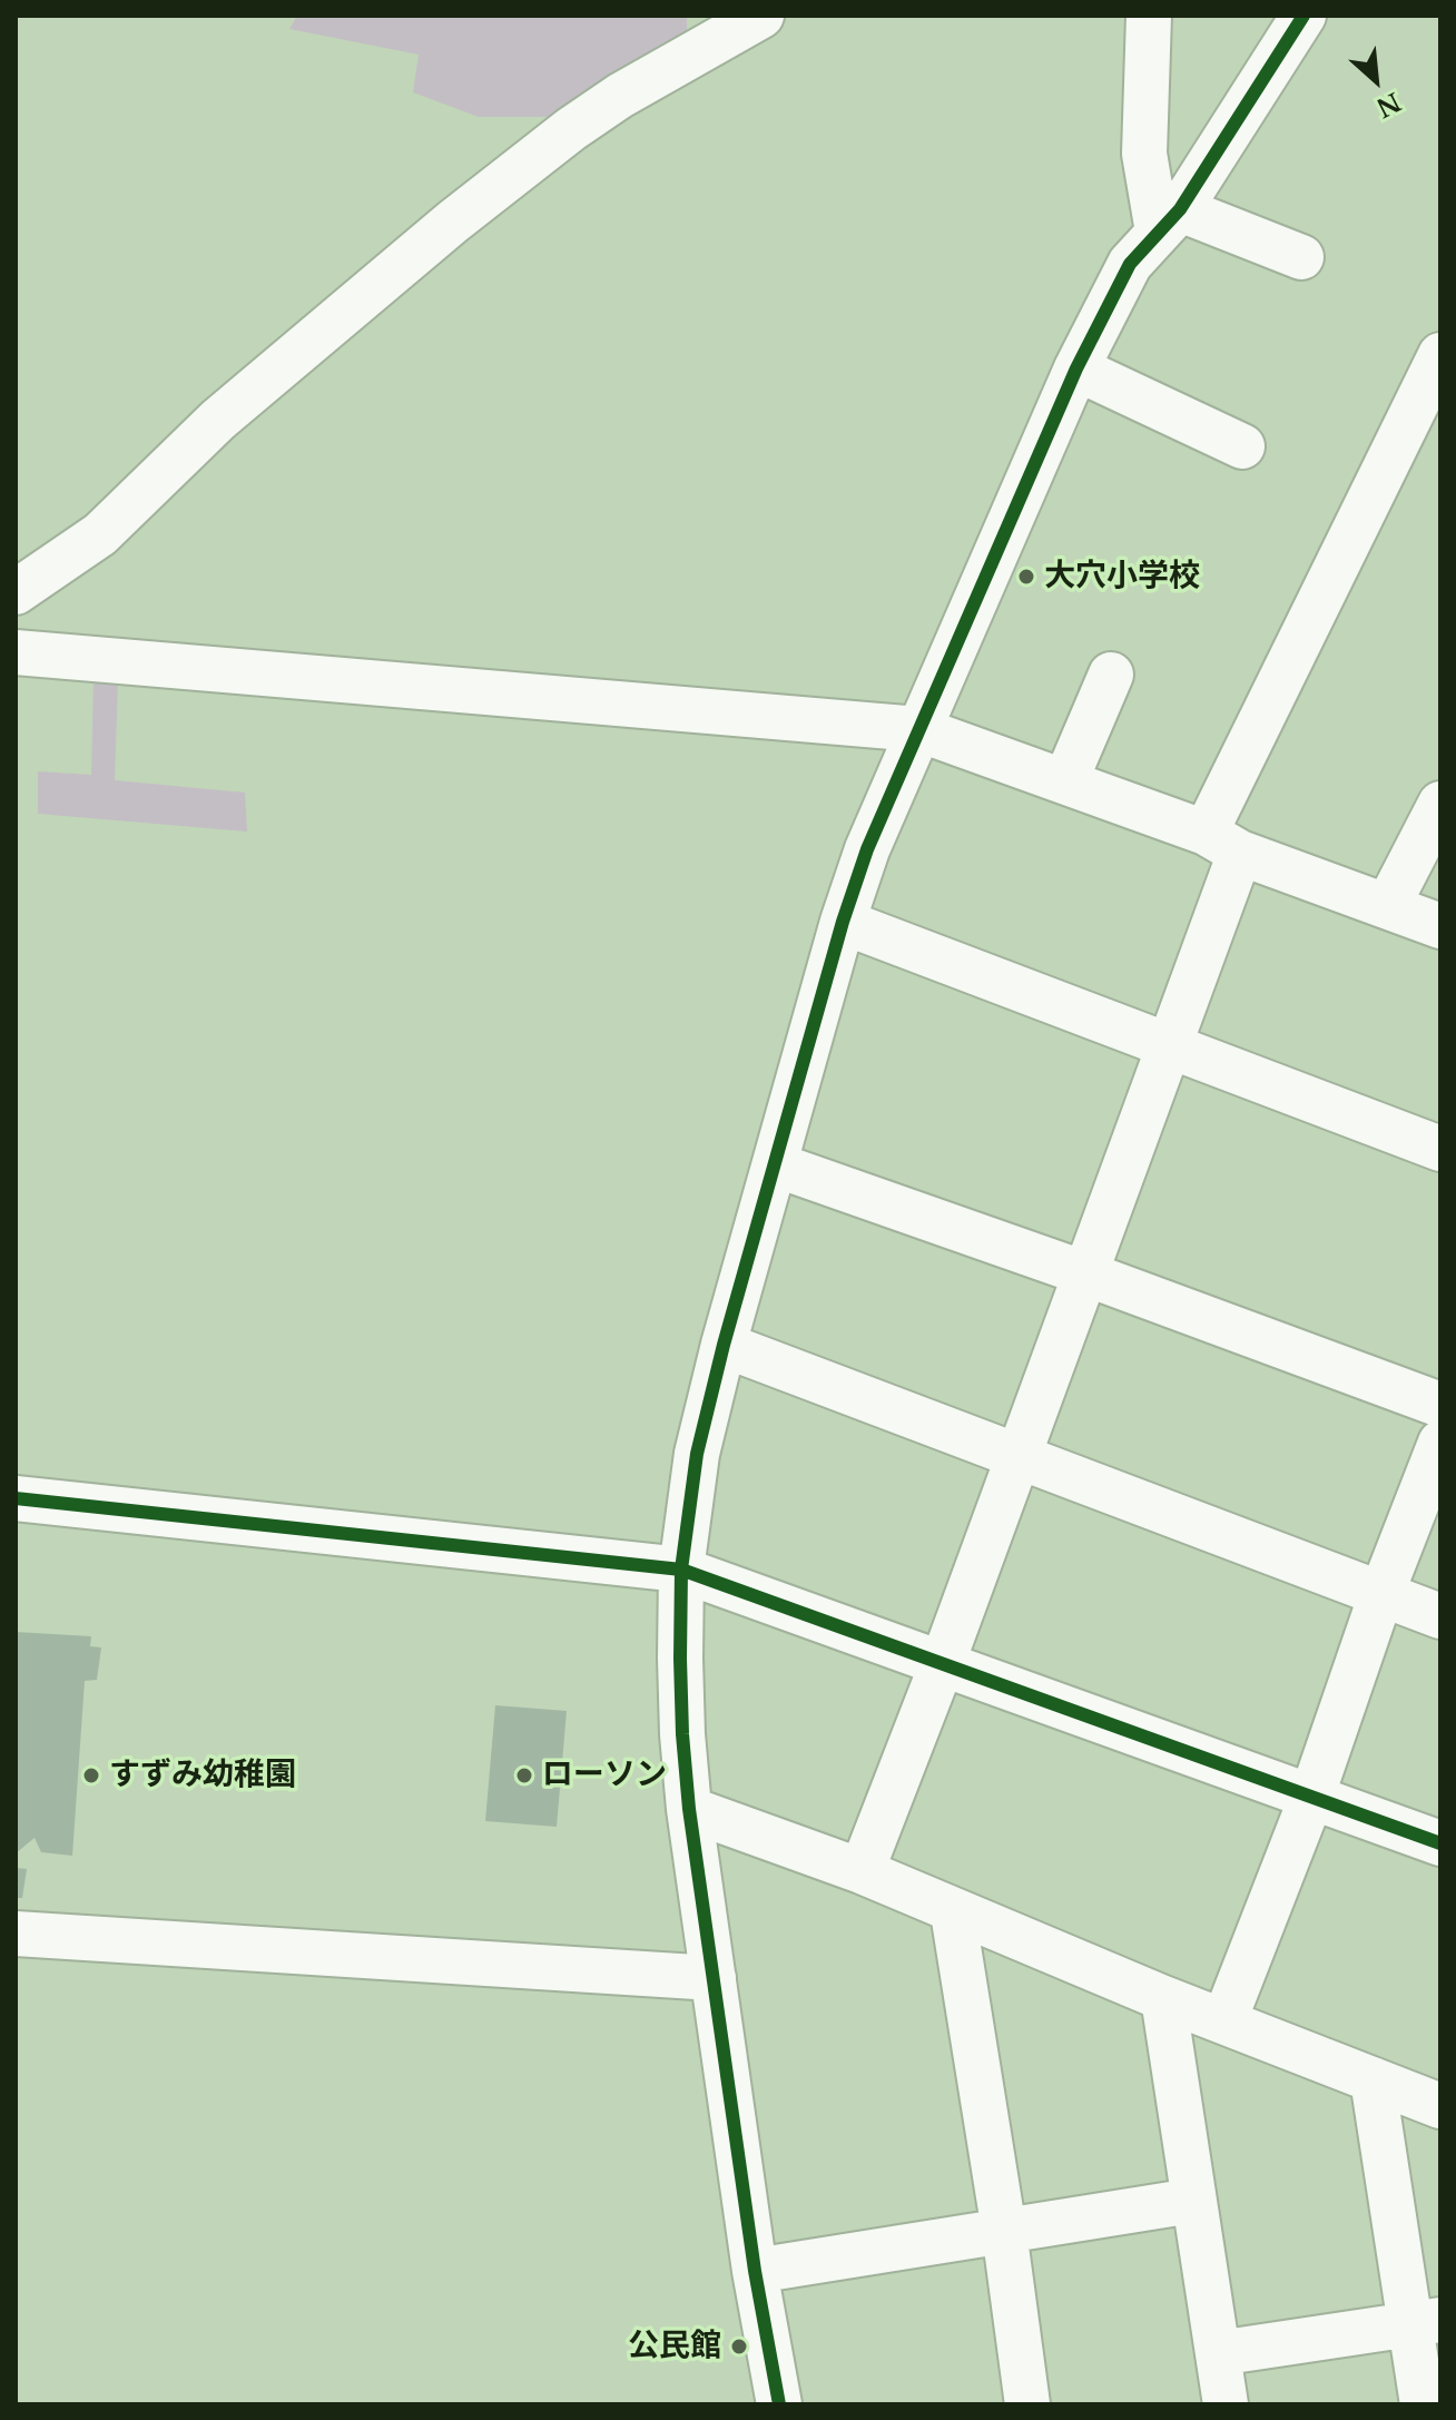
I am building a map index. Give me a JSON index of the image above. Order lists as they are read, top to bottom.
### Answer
{
  "places": [
    "大穴小学校",
    "すずみ幼稚園",
    "ローソン",
    "公民館"
  ],
  "north": "bottom right"
}
